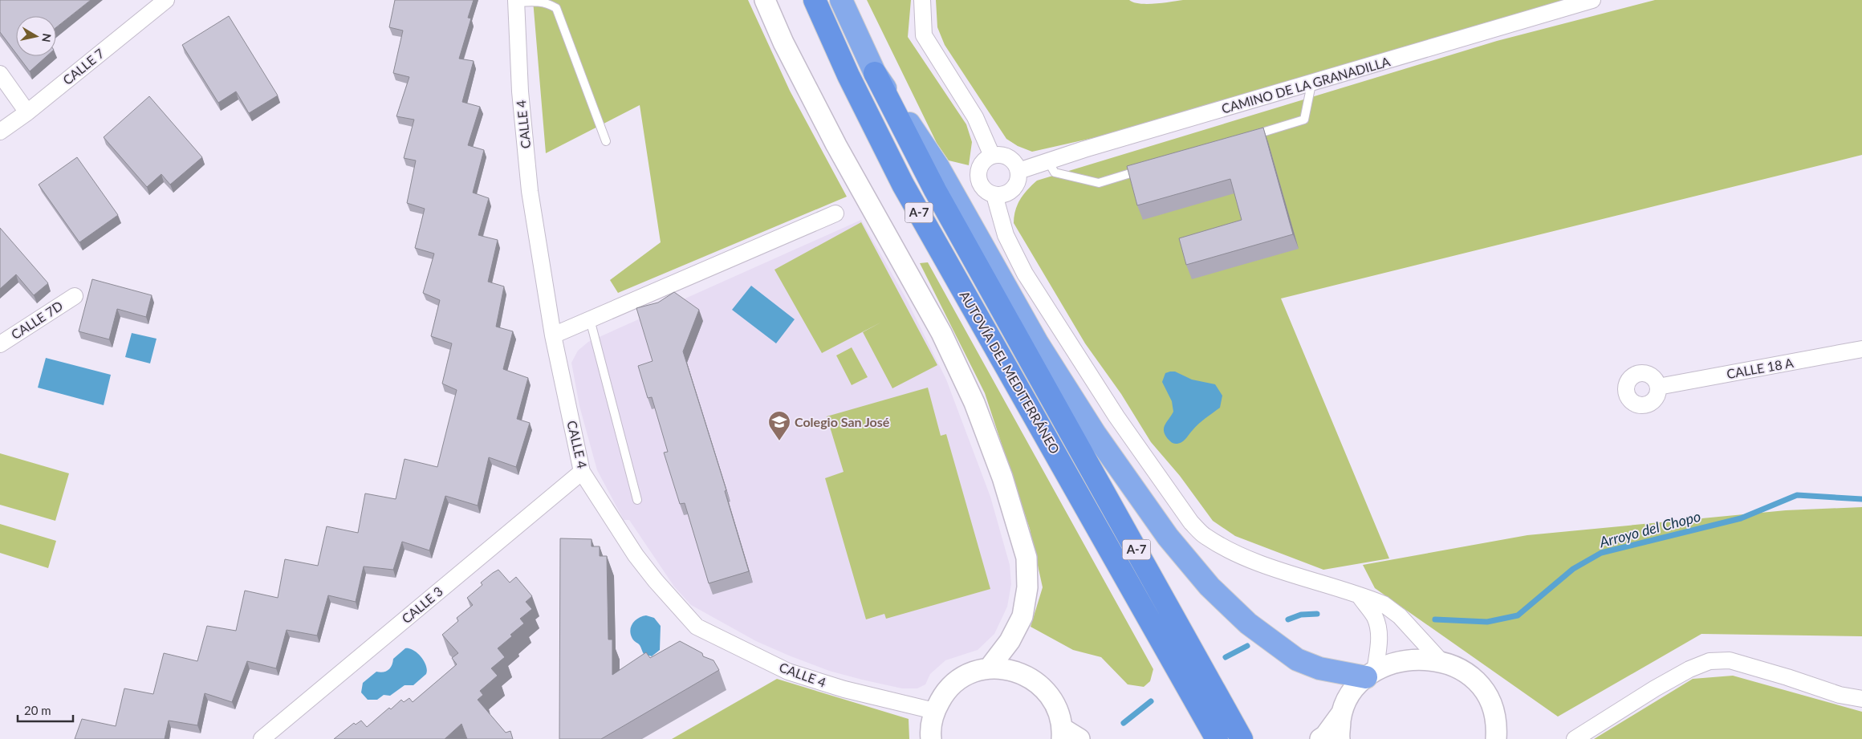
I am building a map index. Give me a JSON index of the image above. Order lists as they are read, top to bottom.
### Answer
{
  "streets": {
    "highway": ["A-7", "AUTOVÍA DEL MEDITERRÁNEO"],
    "street": [
      "CALLE 7",
      "CAMINO DE LA GRANADILLA",
      "CALLE 4",
      "CALLE 7D",
      "CALLE 18 A",
      "CALLE 3"
    ]
  },
  "crossings": [
    ["CALLE 4", "CALLE 3"]
  ],
  "water": ["Arroyo del Chopo"],
  "places": {
    "school or university": ["Colegio San José"]
  },
  "scale_bar": "20 m",
  "north": "right"
}
